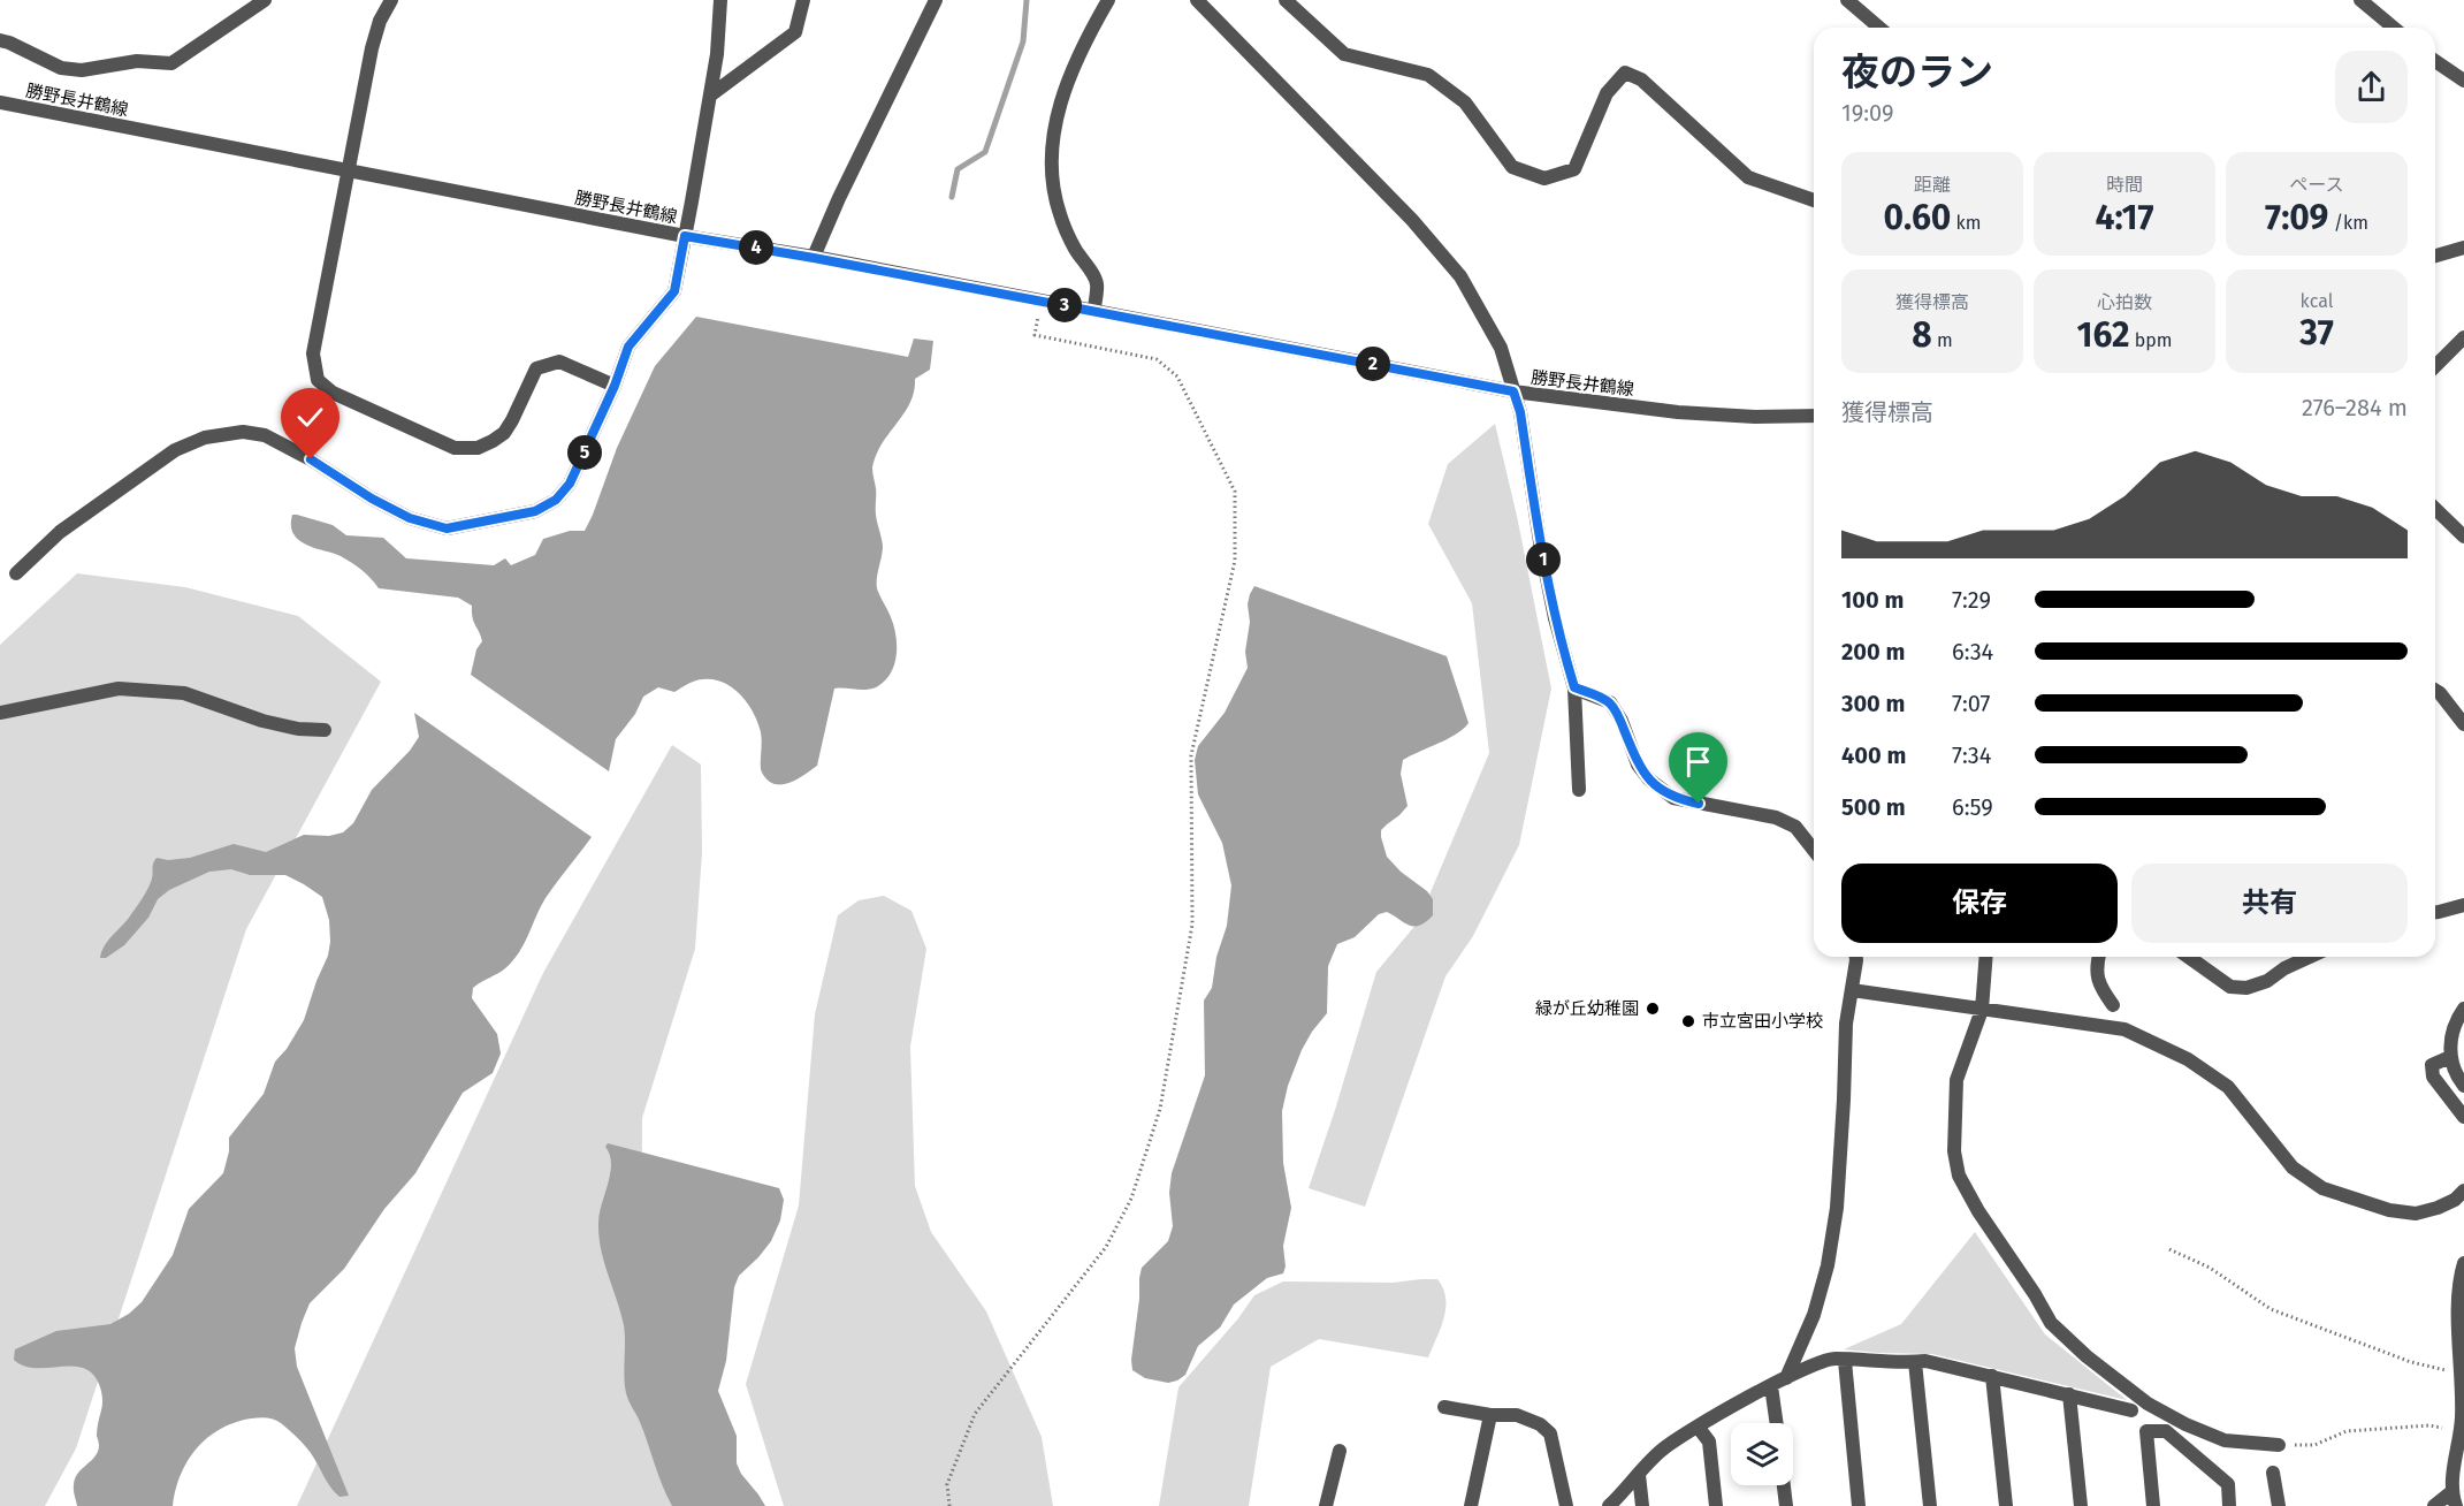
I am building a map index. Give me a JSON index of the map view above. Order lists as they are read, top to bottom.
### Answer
{
  "streets": {
    "street": ["勝野長井鶴線"]
  },
  "places": ["緑が丘幼稚園", "市立宮田小学校"],
  "page": {
    "heading": ["夜のラン", "19:09"],
    "stats": [
      ["距離", "0.60 km"],
      ["時間", "4:17"],
      ["ペース", "7:09 /km"],
      ["獲得標高", "8 m"],
      ["心拍数", "162 bpm"],
      ["kcal", "37"]
    ],
    "pins": [
      "4",
      "3",
      "2",
      "5",
      "1"
    ],
    "chart": ["獲得標高", "276–284 m"],
    "list": [
      {
        "name": "100 m",
        "note": "7:29"
      },
      {
        "name": "200 m",
        "note": "6:34"
      },
      {
        "name": "300 m",
        "note": "7:07"
      },
      {
        "name": "400 m",
        "note": "7:34"
      },
      {
        "name": "500 m",
        "note": "6:59"
      }
    ],
    "buttons": ["保存", "共有"]
  }
}
